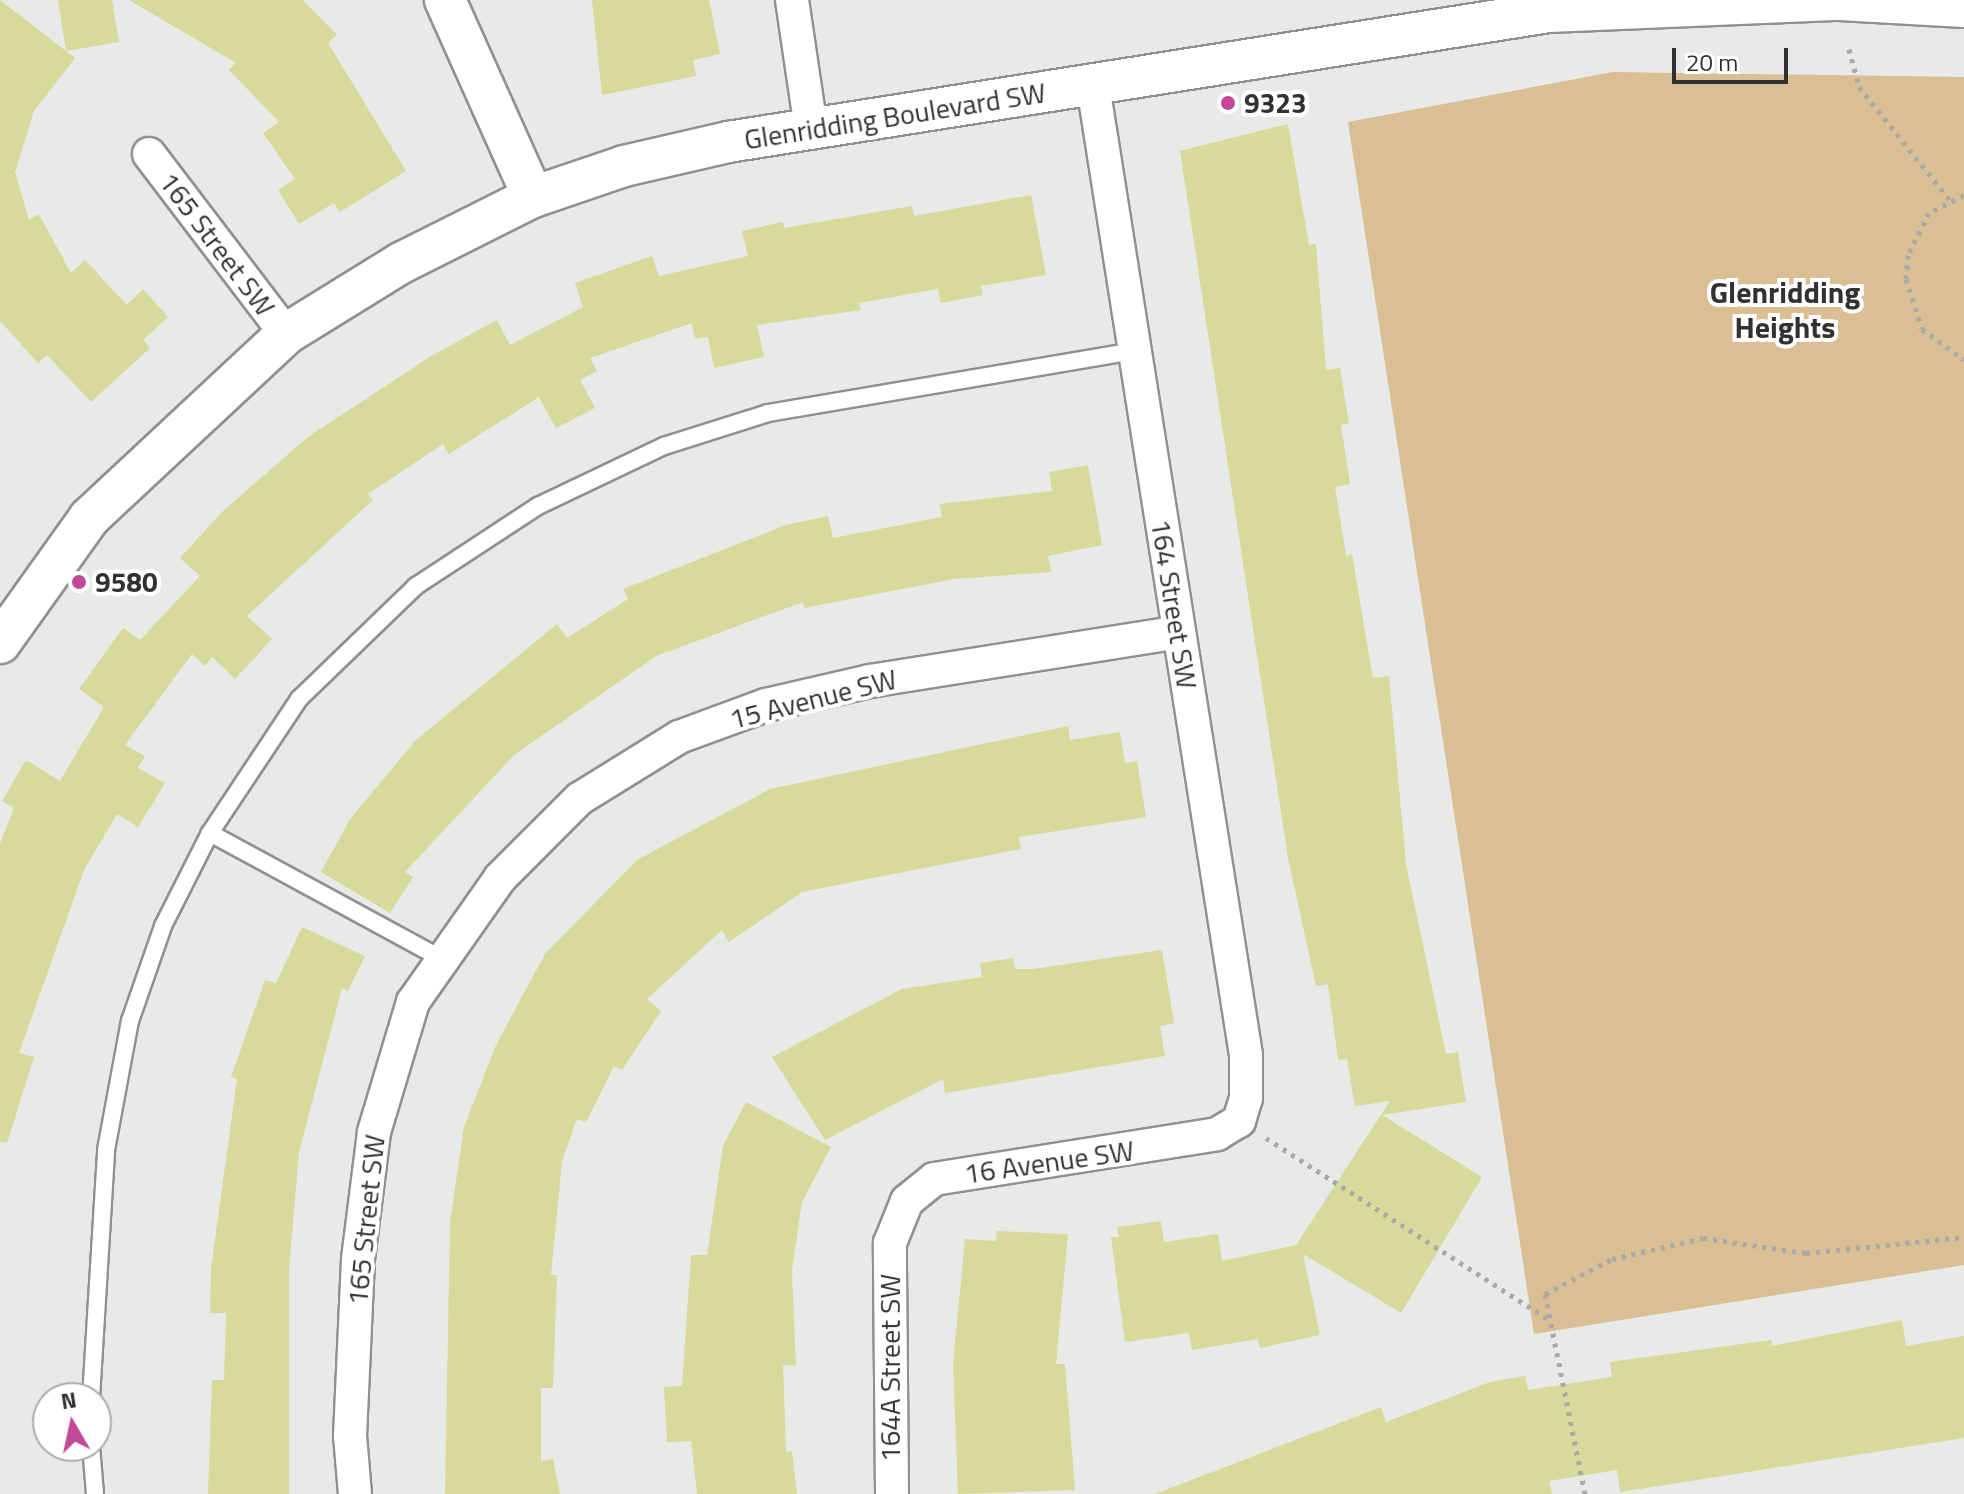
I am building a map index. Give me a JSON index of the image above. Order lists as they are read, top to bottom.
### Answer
{
  "streets": {
    "street": [
      "Glenridding Boulevard SW",
      "165 Street SW",
      "164 Street SW",
      "15 Avenue SW",
      "16 Avenue SW",
      "164A Street SW"
    ]
  },
  "crossings": [
    ["Glenridding Boulevard SW", "165 Street SW"],
    ["Glenridding Boulevard SW", "164 Street SW"],
    ["165 Street SW", "15 Avenue SW"],
    ["164 Street SW", "15 Avenue SW"],
    ["164 Street SW", "16 Avenue SW"],
    ["16 Avenue SW", "164A Street SW"]
  ],
  "districts": ["Glenridding Heights"],
  "places": ["9323", "9580"],
  "scale_bar": "20 m",
  "north": "top"
}
